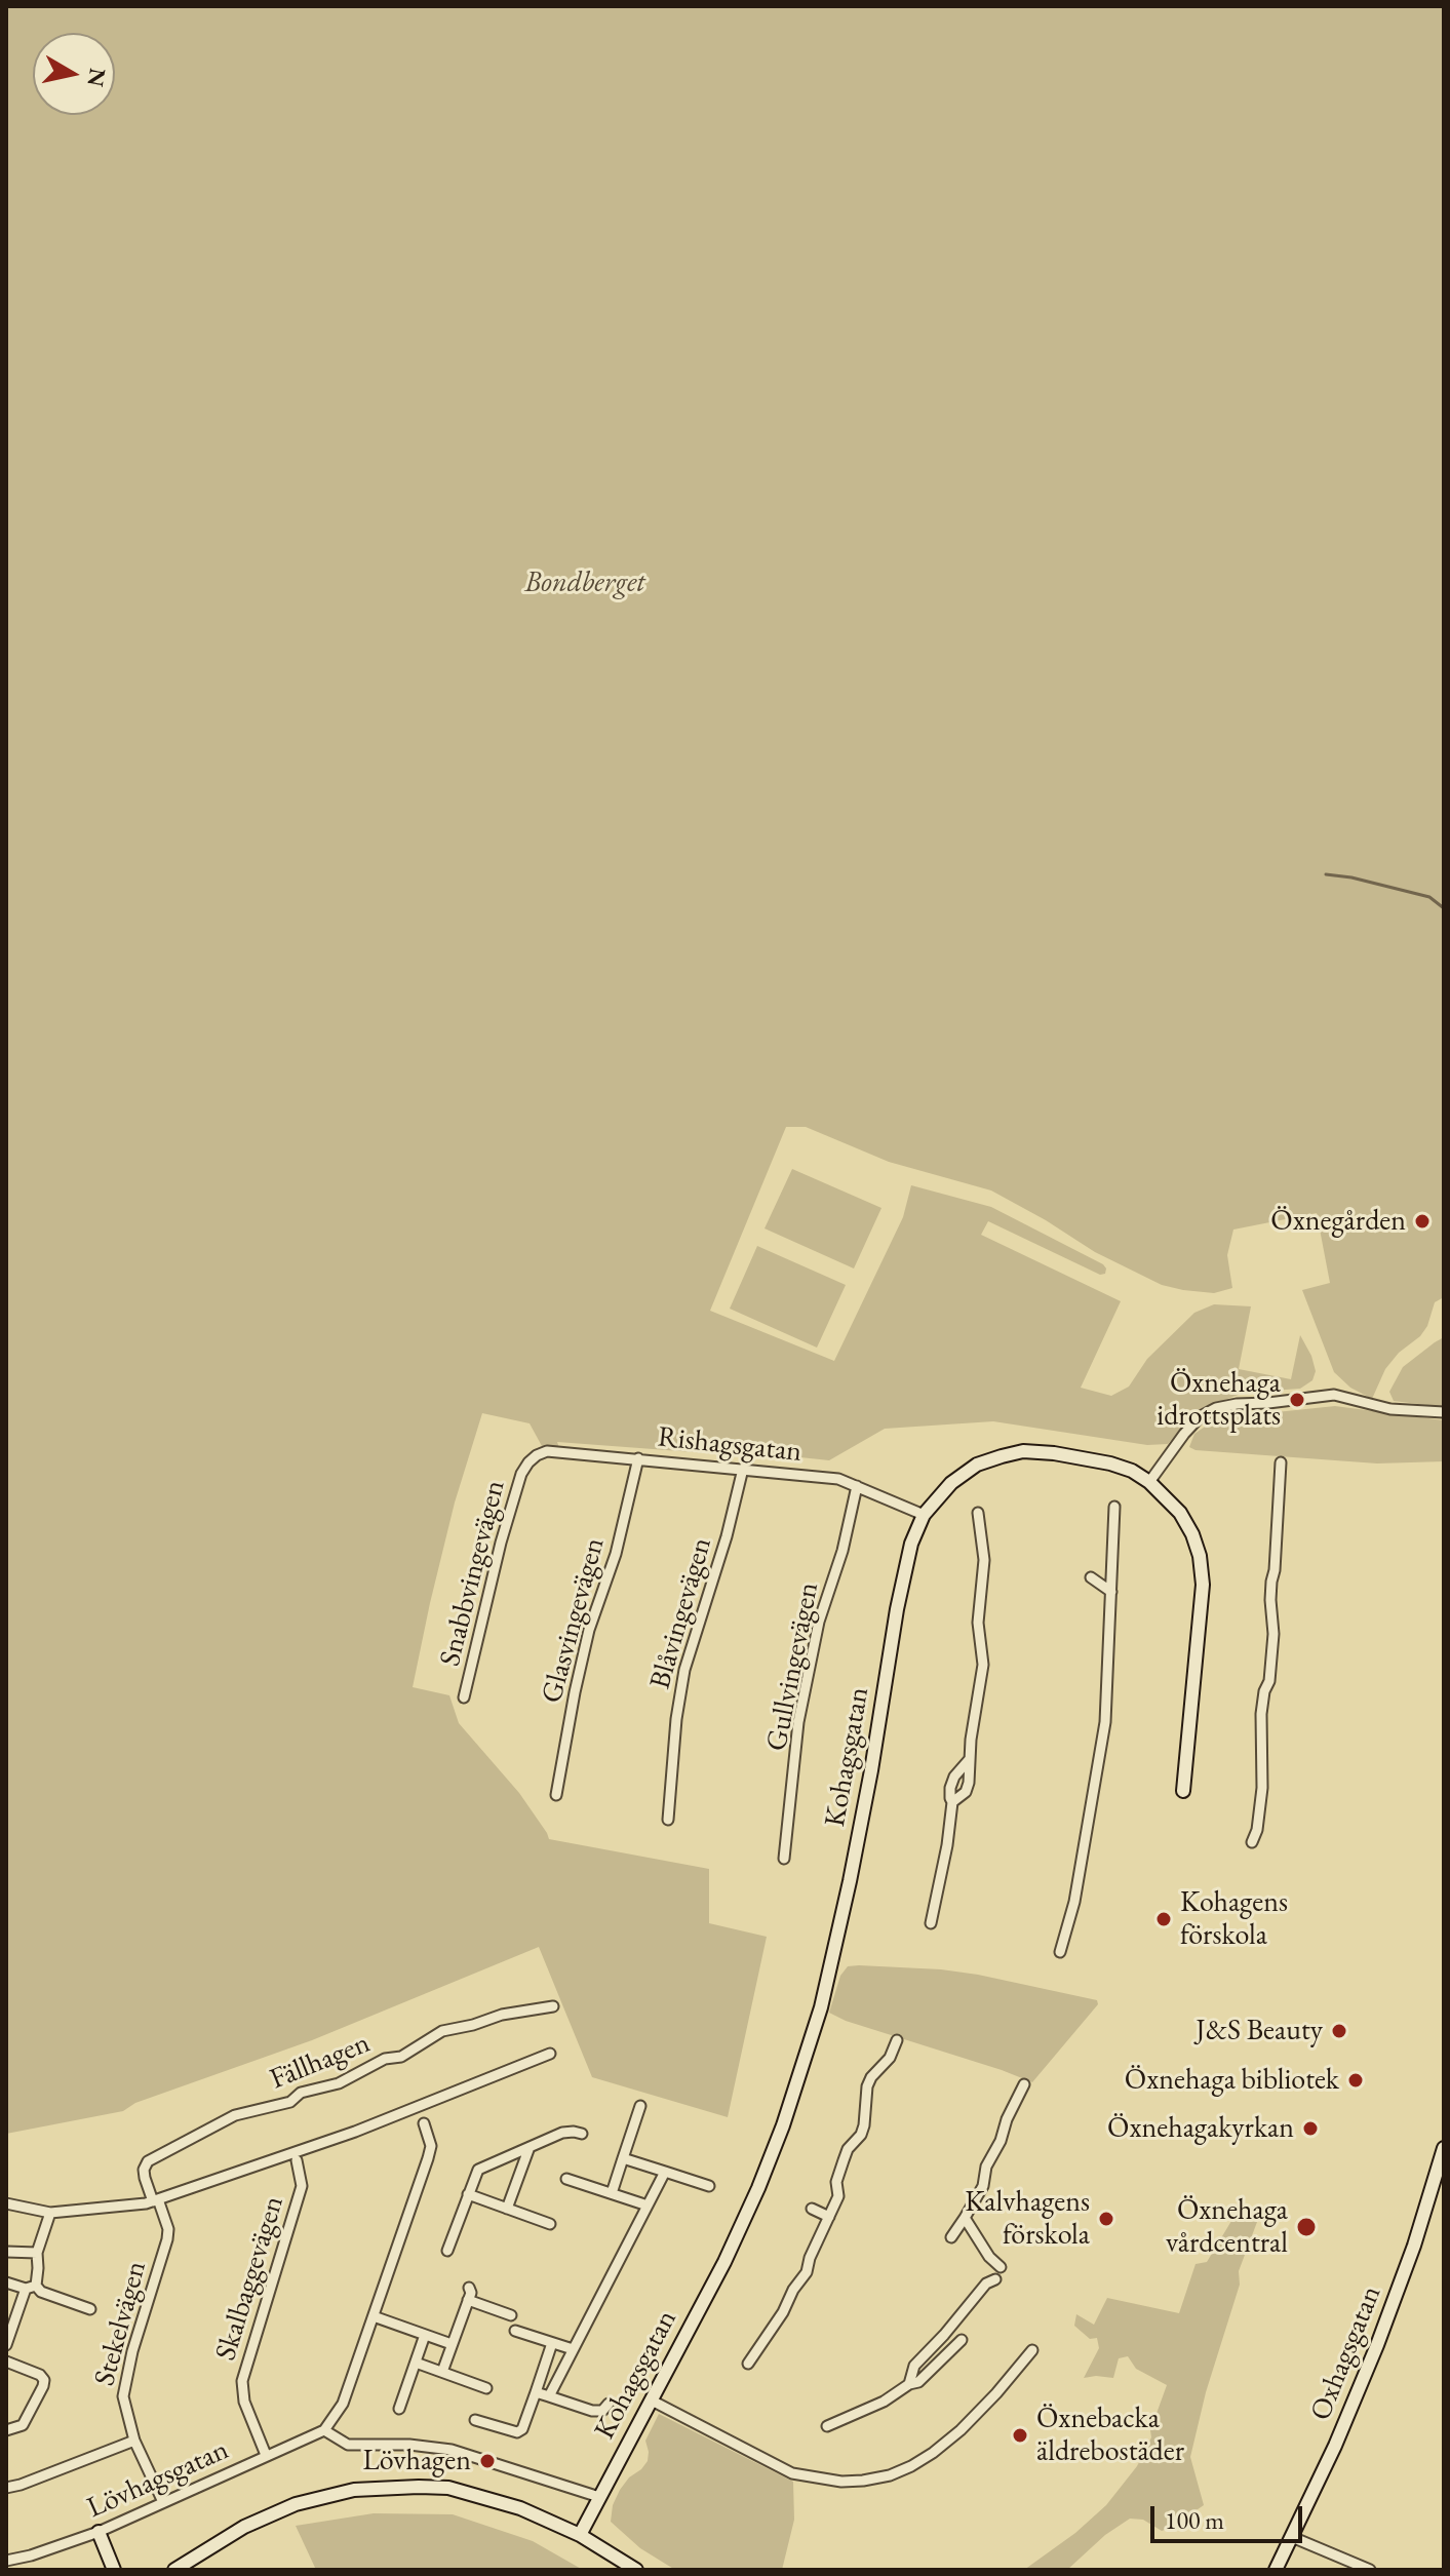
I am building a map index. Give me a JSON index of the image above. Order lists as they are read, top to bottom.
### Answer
{
  "streets": {
    "street": [
      "Rishagsgatan",
      "Snabbvingevägen",
      "Blåvingevägen",
      "Glasvingevägen",
      "Gullvingevägen",
      "Kohagsgatan",
      "Fällhagen",
      "Skalbaggevägen",
      "Stekelvägen",
      "Oxhagsgatan",
      "Lövhagsgatan"
    ]
  },
  "crossings": [
    ["Rishagsgatan", "Snabbvingevägen"],
    ["Rishagsgatan", "Blåvingevägen"],
    ["Rishagsgatan", "Glasvingevägen"],
    ["Rishagsgatan", "Gullvingevägen"],
    ["Rishagsgatan", "Kohagsgatan"],
    ["Fällhagen", "Stekelvägen"],
    ["Skalbaggevägen", "Lövhagsgatan"],
    ["Stekelvägen", "Lövhagsgatan"]
  ],
  "parks": ["Bondberget"],
  "places": [
    "Öxnegården",
    "Öxnehaga idrottsplats",
    "Kohagens förskola",
    "J&S Beauty",
    "Öxnehaga bibliotek",
    "Öxnehagakyrkan",
    "Kalvhagens förskola",
    "Öxnehaga vårdcentral",
    "Öxnebacka äldrebostäder",
    "Lövhagen"
  ],
  "scale_bar": "100 m",
  "north": "right"
}
